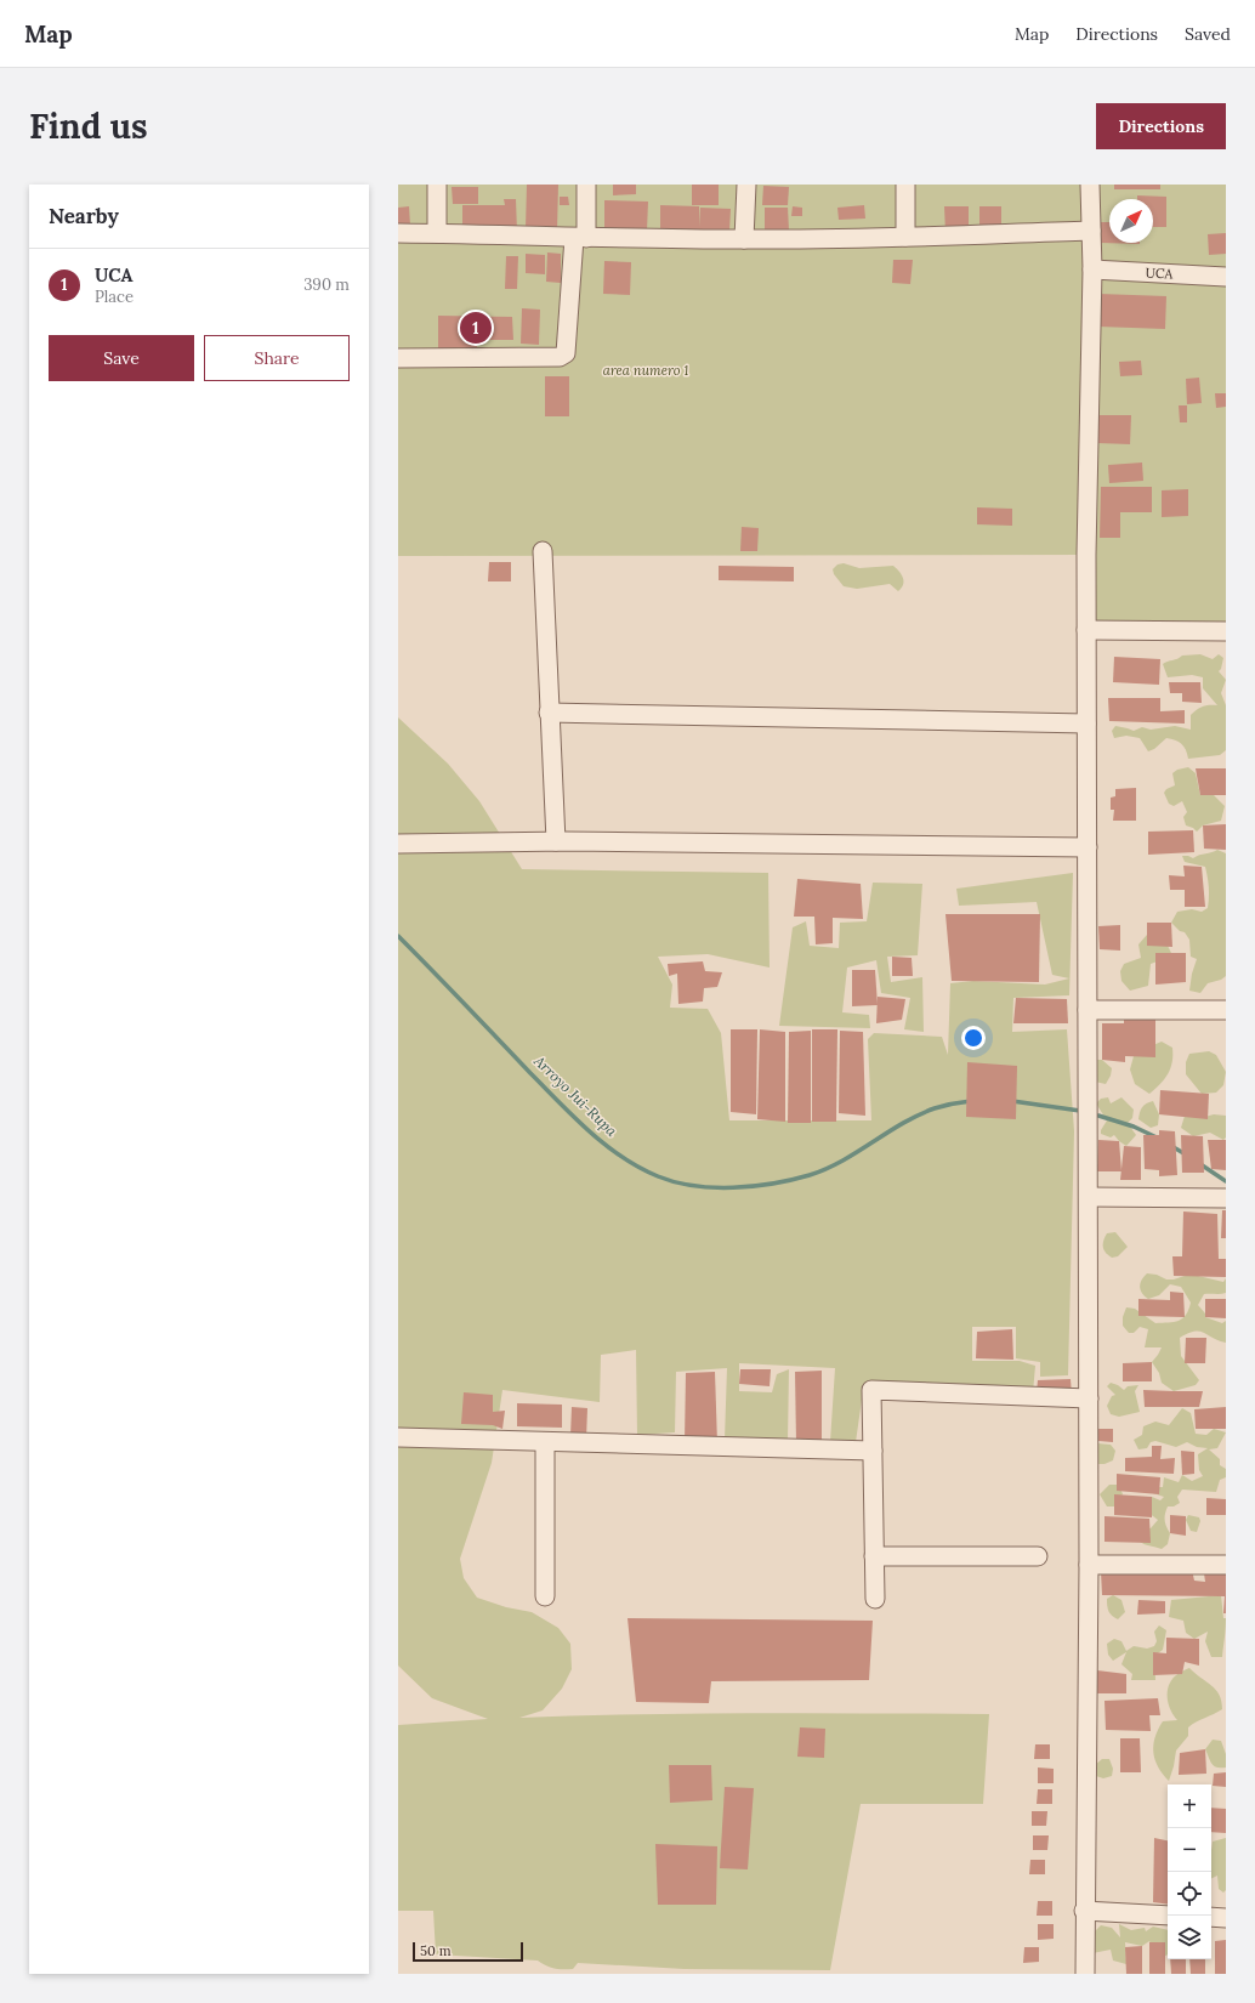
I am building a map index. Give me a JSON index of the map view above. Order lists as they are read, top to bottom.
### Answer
{
  "streets": {
    "street": ["UCA"]
  },
  "water": ["Arroyo Jui-Rupa"],
  "parks": ["area numero 1"],
  "scale_bar": "50 m",
  "north": "top right",
  "page": {
    "header": "Map",
    "nav": ["Map", "Directions", "Saved"],
    "buttons": [
      "Directions",
      ["Save", "Share"]
    ],
    "title": "Find us",
    "heading": "Nearby",
    "list": [
      {
        "mark": "1",
        "name": "UCA",
        "note": "Place",
        "value": "390 m"
      }
    ],
    "pins": "1",
    "map_buttons": ["+", "−"],
    "scale": "50 m"
  }
}
